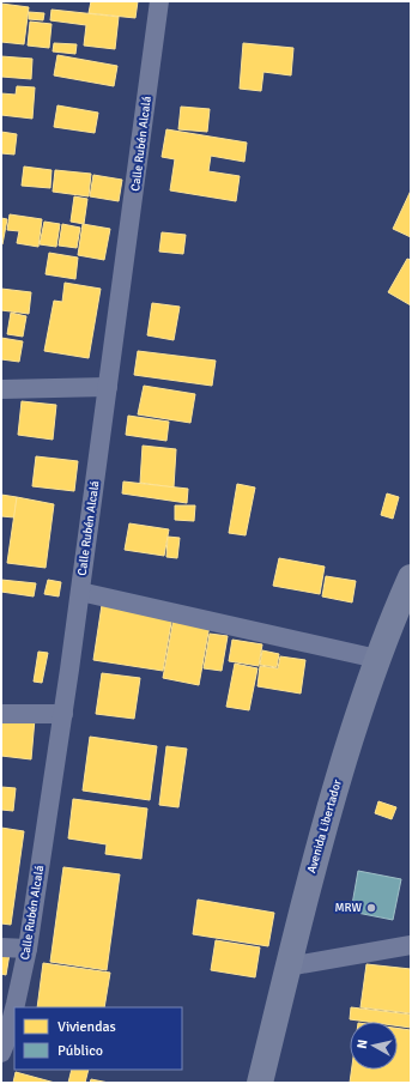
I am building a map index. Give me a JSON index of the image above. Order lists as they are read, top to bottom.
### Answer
{
  "streets": {
    "highway": ["Avenida Libertador"],
    "street": ["Calle Rubén Alcalá"]
  },
  "places": ["MRW"],
  "legend": ["Viviendas", "Público"],
  "north": "left"
}
